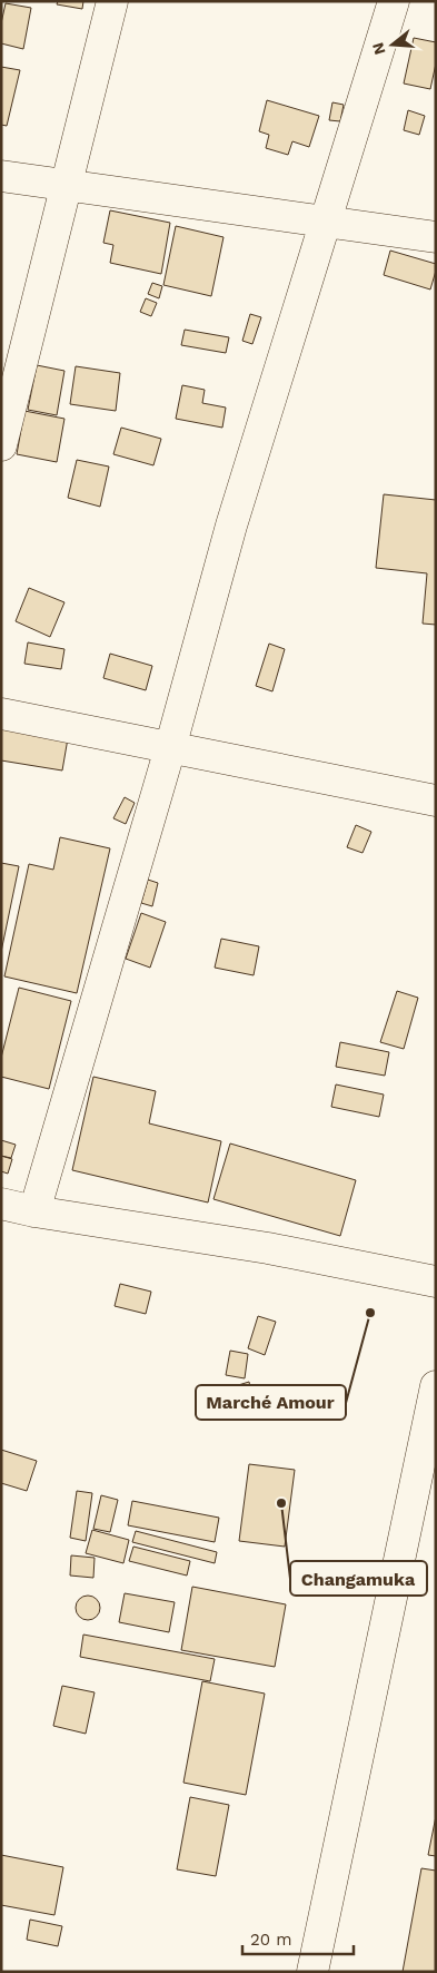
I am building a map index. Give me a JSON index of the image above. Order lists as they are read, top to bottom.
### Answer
{
  "places": ["Marché Amour", "Changamuka"],
  "scale_bar": "20 m",
  "north": "left"
}
